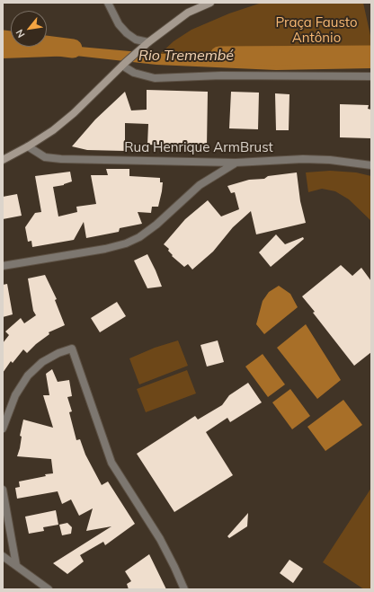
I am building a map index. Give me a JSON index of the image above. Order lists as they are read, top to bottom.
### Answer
{
  "streets": {
    "street": ["Rua Henrique ArmBrust"]
  },
  "water": ["Rio Tremembé"],
  "parks": ["Praça Fausto Antônio"],
  "north": "bottom left"
}
